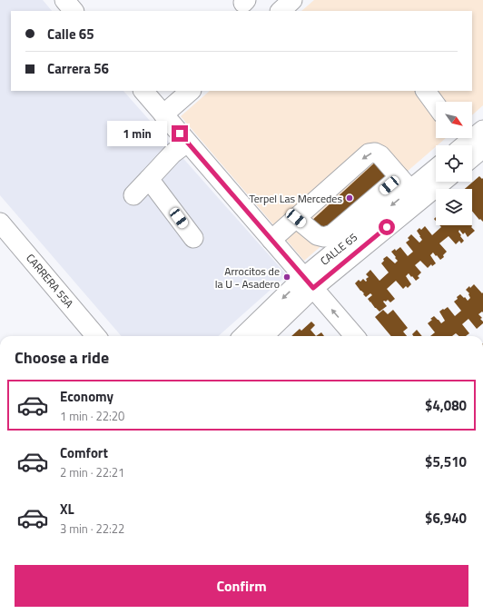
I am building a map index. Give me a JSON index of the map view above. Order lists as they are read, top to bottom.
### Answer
{
  "streets": {
    "street": ["CALLE 65", "CARRERA 55A"]
  },
  "places": ["Terpel Las Mercedes", "Arrocitos de la U - Asadero"],
  "north": "bottom right",
  "page": {
    "banner": ["Calle 65", "Carrera 56"],
    "bubble": "1 min",
    "heading": "Choose a ride",
    "list": [
      {
        "name": "Economy",
        "note": "1 min · 22:20",
        "value": "$4,080"
      },
      {
        "name": "Comfort",
        "note": "2 min · 22:21",
        "value": "$5,510"
      },
      {
        "name": "XL",
        "note": "3 min · 22:22",
        "value": "$6,940"
      }
    ],
    "buttons": "Confirm"
  }
}
